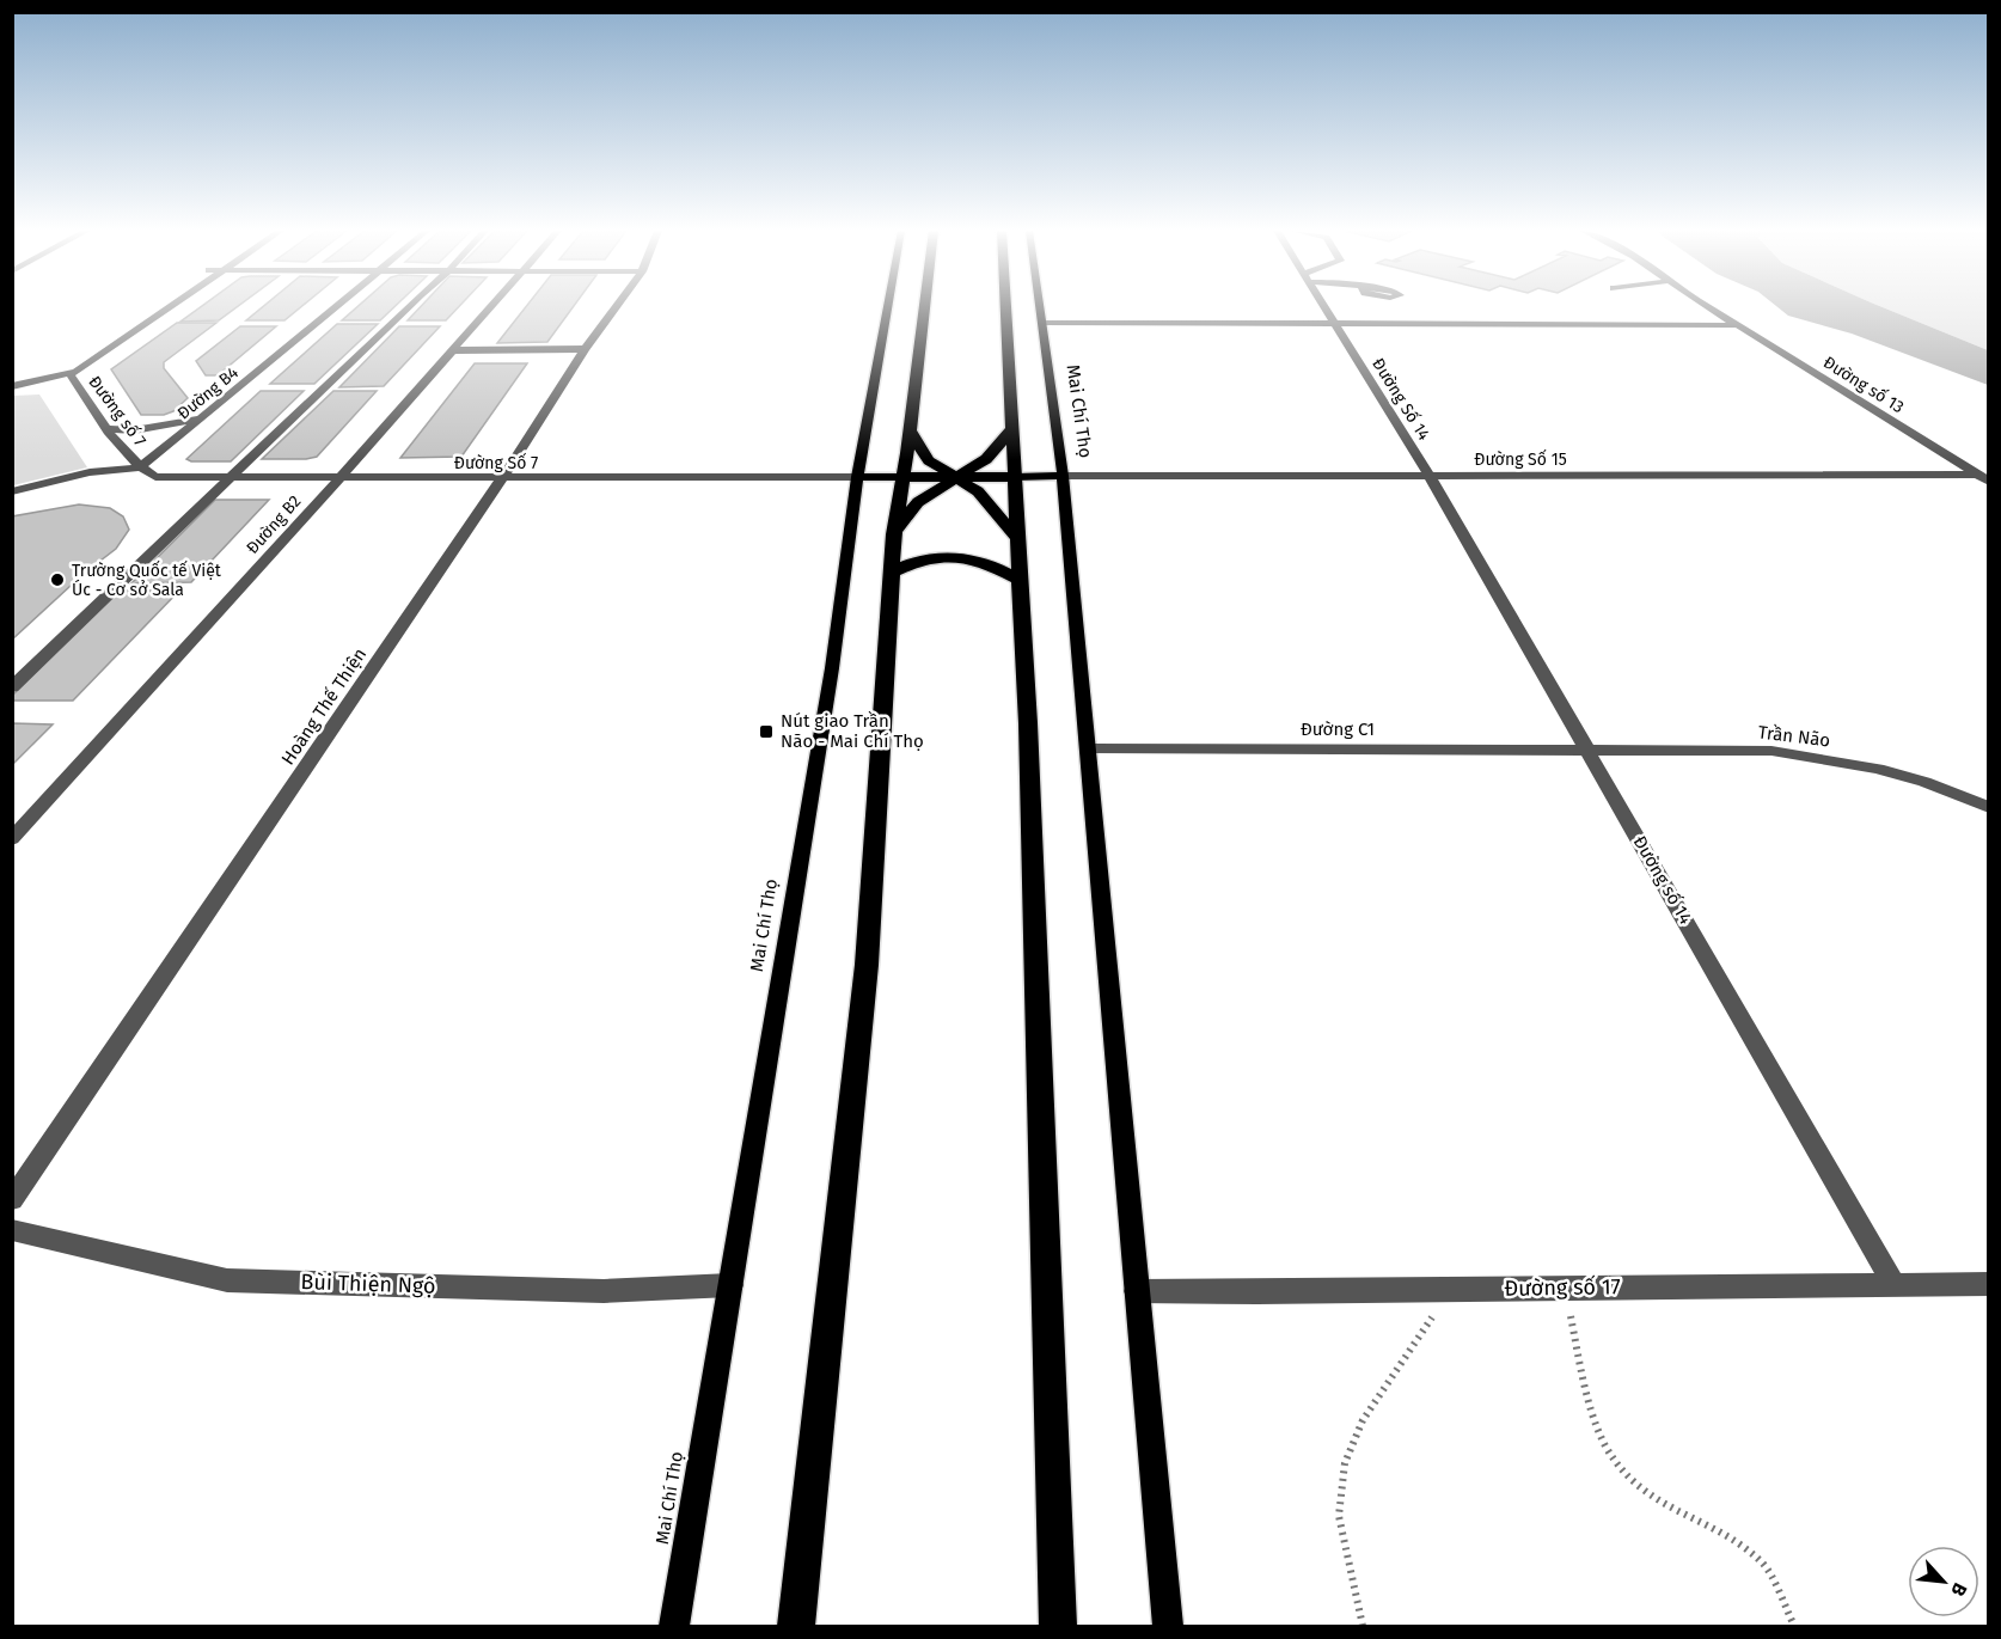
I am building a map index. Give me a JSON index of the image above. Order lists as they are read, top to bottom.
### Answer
{
  "streets": {
    "main road": ["Mai Chí Thọ"],
    "street": [
      "Đường số 13",
      "Đường B4",
      "Đường Số 14",
      "Đường số 7",
      "Đường Số 15",
      "Đường Số 7",
      "Đường B2",
      "Hoàng Thế Thiện",
      "Đường C1",
      "Trần Não",
      "Đường số 14",
      "Bùi Thiện Ngộ",
      "Đường số 17"
    ]
  },
  "crossings": [
    ["Đường số 13", "Đường Số 15"],
    ["Đường B4", "Đường số 7"],
    ["Đường B4", "Đường Số 7"],
    ["Đường Số 14", "Đường Số 15"],
    ["Đường Số 14", "Đường số 14"],
    ["Đường số 7", "Đường Số 7"],
    ["Mai Chí Thọ", "Đường Số 15"],
    ["Mai Chí Thọ", "Đường Số 7"],
    ["Mai Chí Thọ", "Đường C1"],
    ["Mai Chí Thọ", "Bùi Thiện Ngộ"],
    ["Mai Chí Thọ", "Đường số 17"],
    ["Đường Số 15", "Đường số 14"],
    ["Đường Số 7", "Đường B2"],
    ["Đường Số 7", "Hoàng Thế Thiện"],
    ["Đường C1", "Trần Não"],
    ["Đường C1", "Đường số 14"],
    ["Trần Não", "Đường số 14"],
    ["Đường số 14", "Đường số 17"]
  ],
  "places": {
    "other": ["Trường Quốc tế Việt Úc - Cơ sở Sala"],
    "transit": ["Nút giao Trần Não - Mai Chí Thọ"]
  },
  "north": "bottom right"
}
